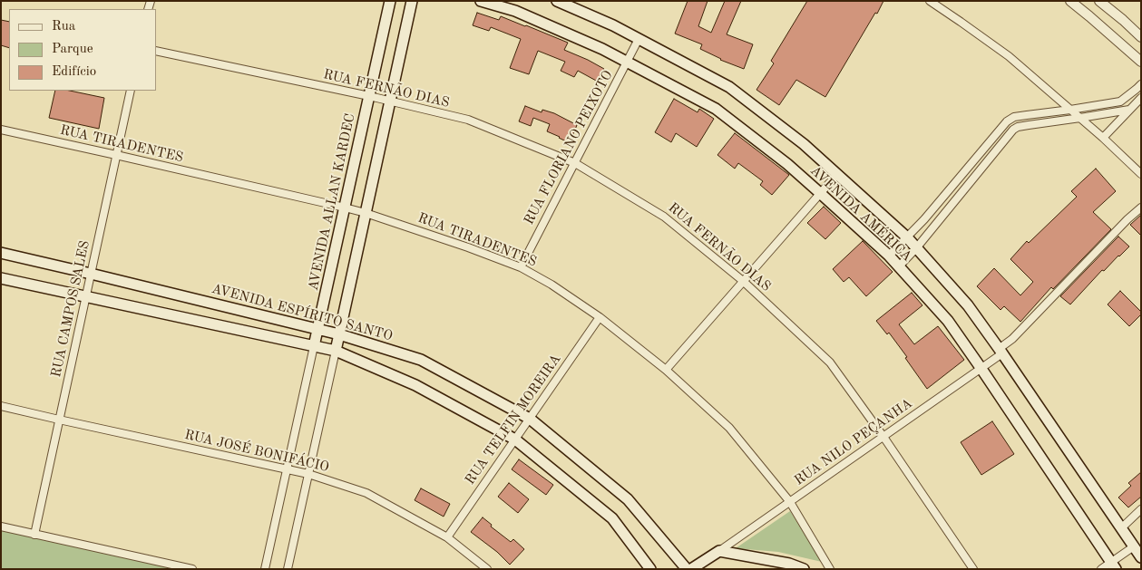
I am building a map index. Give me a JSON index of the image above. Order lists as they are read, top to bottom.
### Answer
{
  "streets": {
    "main road": ["AVENIDA ALLAN KARDEC", "AVENIDA AMÉRICA", "AVENIDA ESPÍRITO SANTO"],
    "street": [
      "RUA FERNÃO DIAS",
      "RUA TIRADENTES",
      "RUA FLORIANO PEIXOTO",
      "RUA CAMPOS SALES",
      "RUA TELFIN MOREIRA",
      "RUA NILO PEÇANHA",
      "RUA JOSÉ BONIFÁCIO"
    ]
  },
  "crossings": [
    ["RUA FERNÃO DIAS", "RUA FLORIANO PEIXOTO"],
    ["RUA FERNÃO DIAS", "AVENIDA ALLAN KARDEC"],
    ["RUA FERNÃO DIAS", "RUA NILO PEÇANHA"],
    ["RUA TIRADENTES", "RUA FLORIANO PEIXOTO"],
    ["RUA TIRADENTES", "AVENIDA ALLAN KARDEC"],
    ["RUA TIRADENTES", "RUA CAMPOS SALES"],
    ["RUA TIRADENTES", "RUA TELFIN MOREIRA"],
    ["RUA TIRADENTES", "RUA NILO PEÇANHA"],
    ["RUA FLORIANO PEIXOTO", "AVENIDA AMÉRICA"],
    ["AVENIDA ALLAN KARDEC", "AVENIDA ESPÍRITO SANTO"],
    ["AVENIDA ALLAN KARDEC", "RUA JOSÉ BONIFÁCIO"],
    ["AVENIDA AMÉRICA", "RUA NILO PEÇANHA"],
    ["RUA CAMPOS SALES", "AVENIDA ESPÍRITO SANTO"],
    ["RUA CAMPOS SALES", "RUA JOSÉ BONIFÁCIO"],
    ["AVENIDA ESPÍRITO SANTO", "RUA TELFIN MOREIRA"],
    ["RUA TELFIN MOREIRA", "RUA JOSÉ BONIFÁCIO"]
  ],
  "legend": ["Rua", "Parque", "Edifício"]
}
